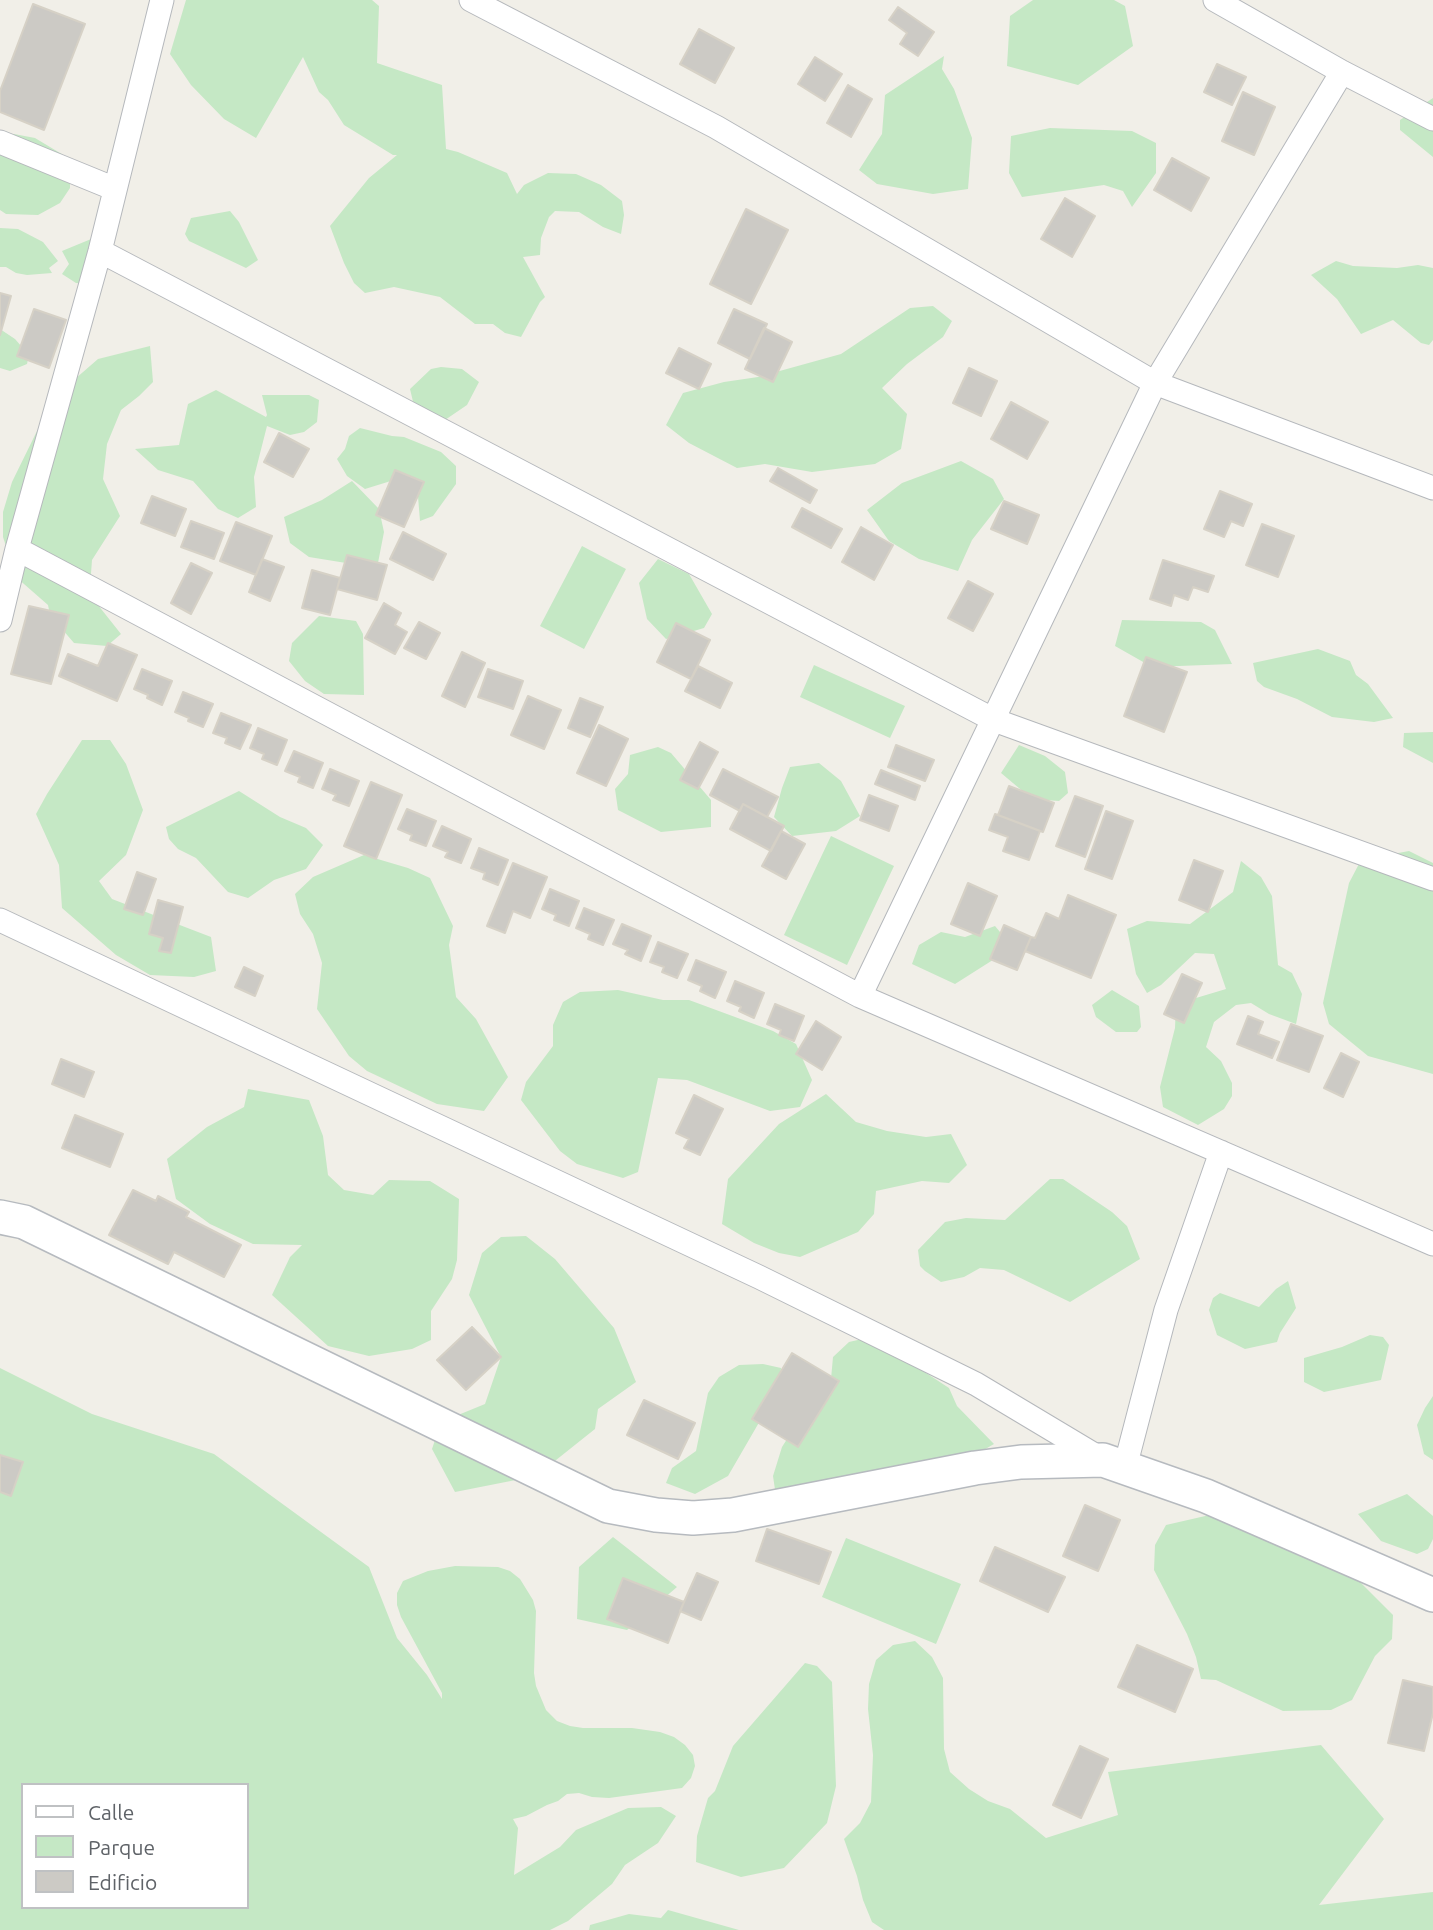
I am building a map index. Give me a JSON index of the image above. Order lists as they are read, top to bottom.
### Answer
{
  "legend": ["Calle", "Parque", "Edificio"]
}
